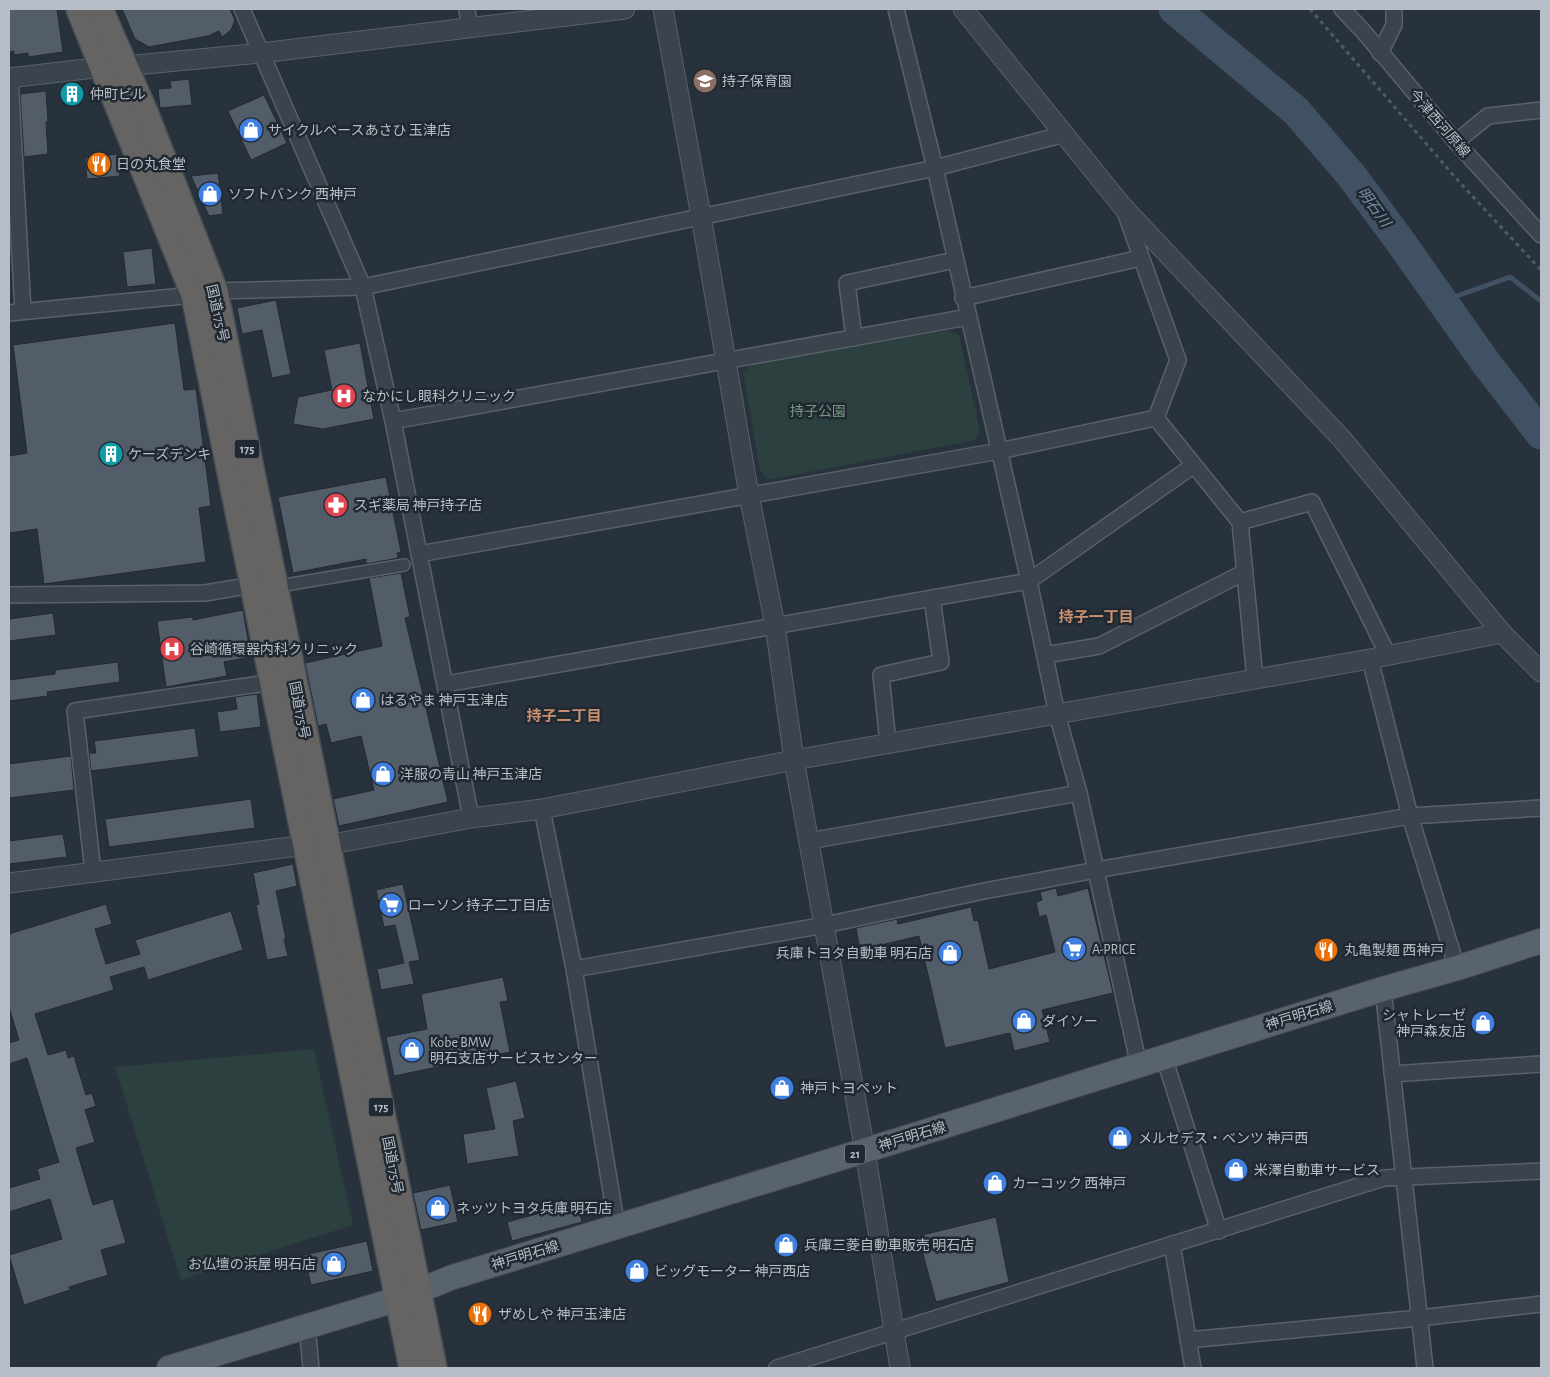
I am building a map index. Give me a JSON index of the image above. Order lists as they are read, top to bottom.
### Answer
{
  "streets": {
    "highway": ["国道175号", "175"],
    "main road": ["神戸明石線", "21"],
    "street": ["今津西河原線"]
  },
  "crossings": [
    ["国道175号", "神戸明石線"]
  ],
  "districts": ["持子一丁目", "持子二丁目"],
  "water": ["明石川"],
  "parks": ["持子公園"],
  "places": {
    "school or university": ["持子保育園"],
    "building": ["仲町ビル", "ケーズデンキ"],
    "shop": [
      "サイクルベースあさひ 玉津店",
      "ソフトバンク 西神戸",
      "はるやま 神戸玉津店",
      "洋服の青山 神戸玉津店",
      "兵庫トヨタ自動車 明石店",
      "ダイソー",
      "シャトレーゼ 神戸森友店",
      "Kobe BMW 明石支店サービスセンター",
      "神戸トヨペット",
      "メルセデス・ベンツ 神戸西",
      "米澤自動車サービス",
      "カーコック 西神戸",
      "ネッツトヨタ兵庫 明石店",
      "兵庫三菱自動車販売 明石店",
      "お仏壇の浜屋 明石店",
      "ビッグモーター 神戸西店"
    ],
    "restaurant": ["日の丸食堂", "丸亀製麺 西神戸", "ザめしや 神戸玉津店"],
    "hospital": ["なかにし眼科クリニック", "谷崎循環器内科クリニック"],
    "pharmacy": ["スギ薬局 神戸持子店"],
    "supermarket": ["ローソン 持子二丁目店", "A-PRICE"]
  }
}
